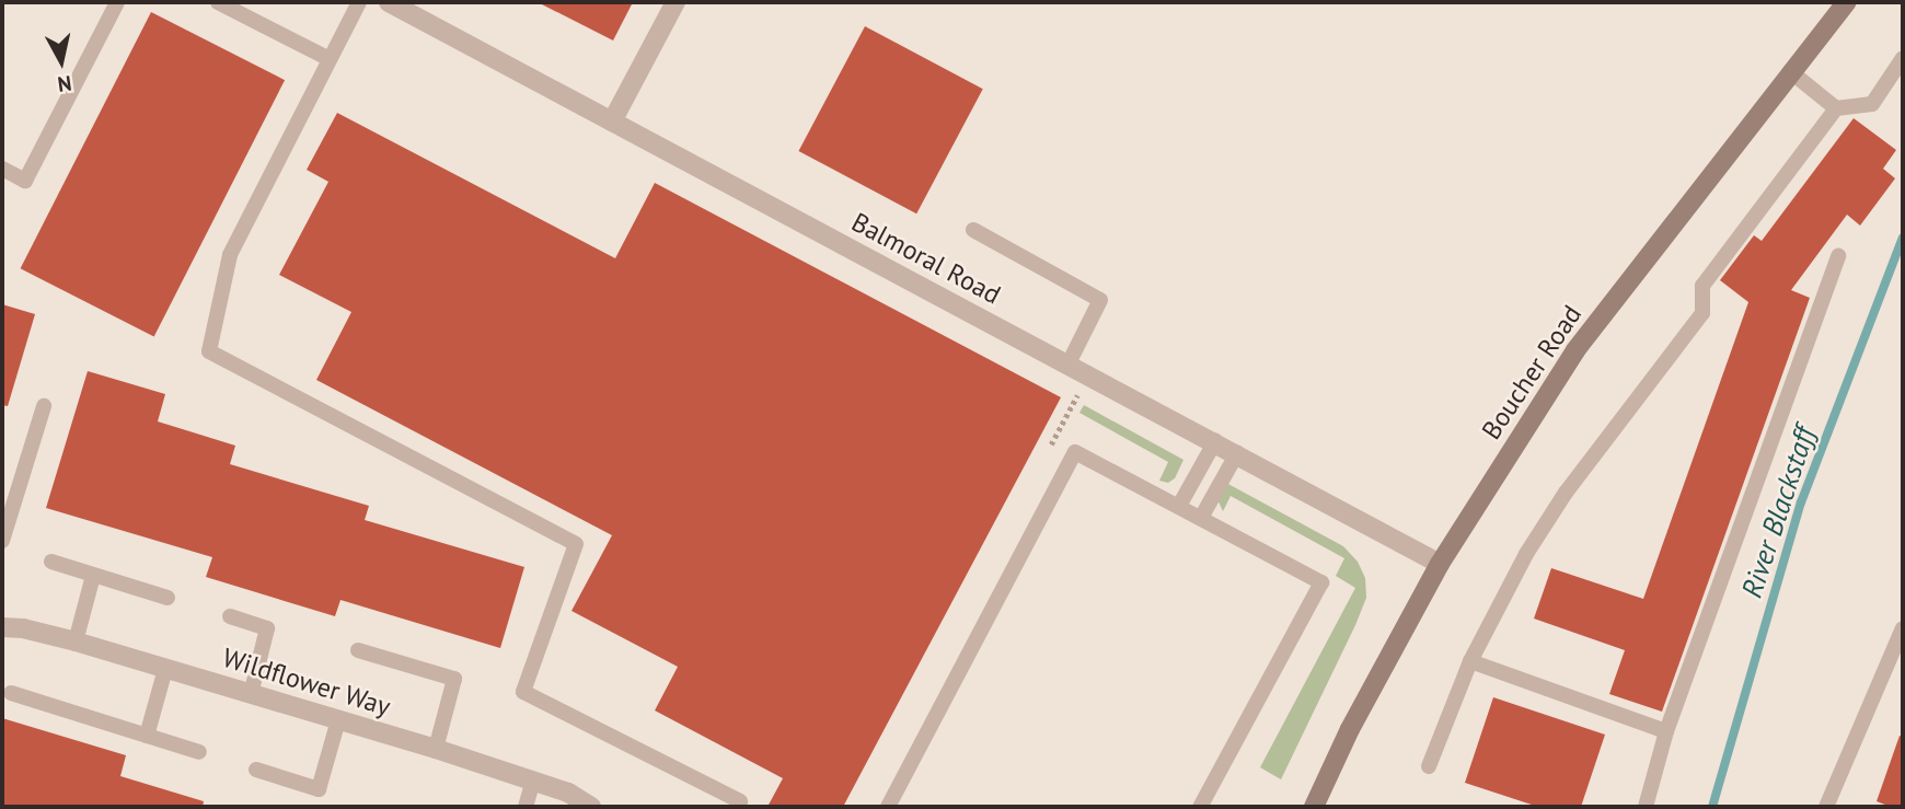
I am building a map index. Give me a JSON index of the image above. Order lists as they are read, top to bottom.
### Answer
{
  "streets": {
    "street": ["Balmoral Road", "Boucher Road", "Wildflower Way"]
  },
  "crossings": [
    ["Balmoral Road", "Boucher Road"]
  ],
  "water": ["River Blackstaff"],
  "north": "bottom"
}
